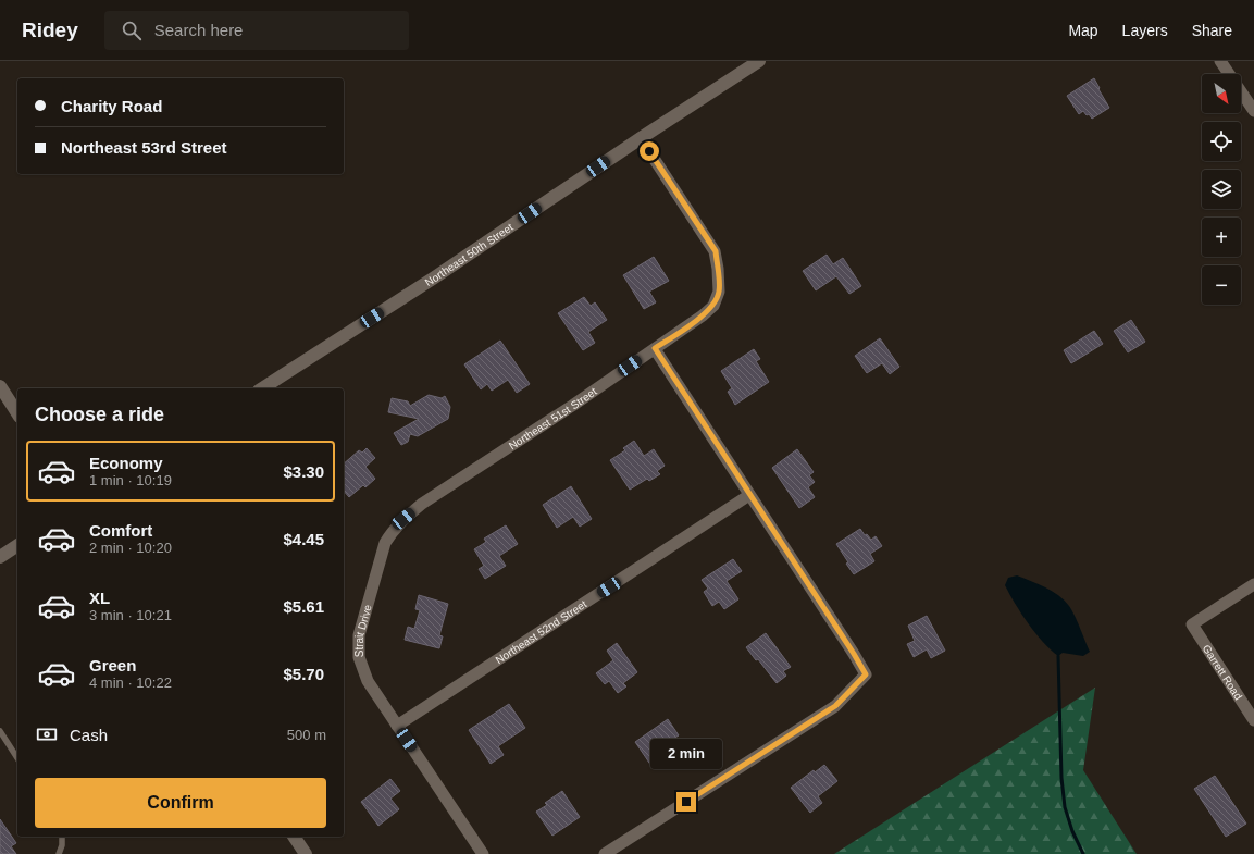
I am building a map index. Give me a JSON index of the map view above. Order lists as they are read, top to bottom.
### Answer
{
  "streets": {
    "street": [
      "Northeast 50th Street",
      "Northeast 51st Street",
      "Strait Drive",
      "Northeast 52nd Street",
      "Garrett Road"
    ]
  },
  "crossings": [
    ["Northeast 50th Street", "Northeast 51st Street"],
    ["Northeast 51st Street", "Strait Drive"],
    ["Strait Drive", "Northeast 52nd Street"]
  ],
  "north": "bottom right",
  "page": {
    "header": "Ridey",
    "search": "Search here",
    "nav": ["Map", "Layers", "Share"],
    "map_buttons": ["+", "−"],
    "banner": ["Charity Road", "Northeast 53rd Street"],
    "heading": "Choose a ride",
    "list": [
      {
        "name": "Economy",
        "note": "1 min · 10:19",
        "value": "$3.30"
      },
      {
        "name": "Comfort",
        "note": "2 min · 10:20",
        "value": "$4.45"
      },
      {
        "name": "XL",
        "note": "3 min · 10:21",
        "value": "$5.61"
      },
      {
        "name": "Green",
        "note": "4 min · 10:22",
        "value": "$5.70"
      }
    ],
    "pay": ["Cash", "500 m"],
    "bubble": "2 min",
    "buttons": "Confirm"
  }
}
